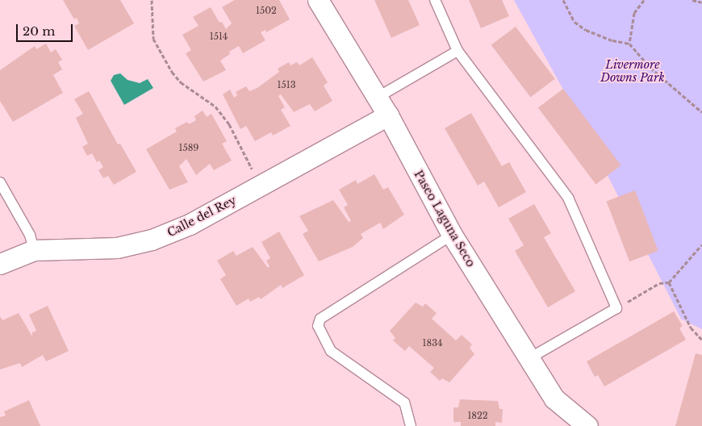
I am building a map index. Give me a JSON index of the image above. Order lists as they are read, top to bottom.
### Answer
{
  "streets": {
    "street": ["Calle del Rey", "Paseo Laguna Seco"]
  },
  "crossings": [
    ["Calle del Rey", "Paseo Laguna Seco"]
  ],
  "parks": ["Livermore Downs Park"],
  "house_numbers": [
    "1502",
    "1514",
    "1513",
    "1589",
    "1834",
    "1822"
  ],
  "scale_bar": "20 m"
}
